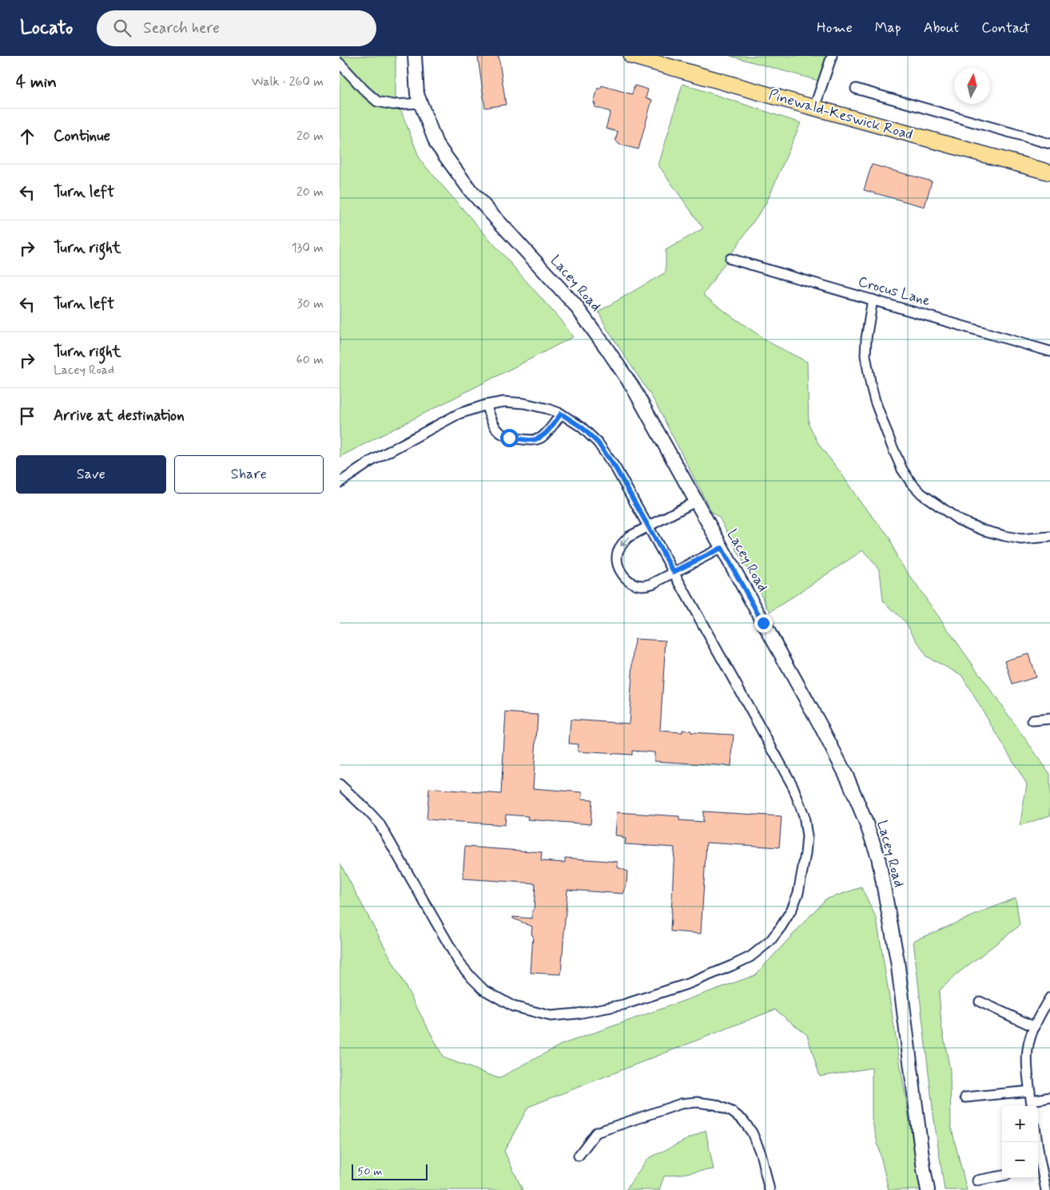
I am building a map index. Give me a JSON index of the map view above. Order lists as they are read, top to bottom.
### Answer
{
  "streets": {
    "main road": ["Pinewald-Keswick Road", "Lacey Road"],
    "street": ["Crocus Lane"]
  },
  "scale_bar": "50 m",
  "north": "top",
  "page": {
    "header": "Locato",
    "search": "Search here",
    "nav": [
      "Home",
      "Map",
      "About",
      "Contact"
    ],
    "heading": ["4 min", "Walk · 260 m"],
    "list": [
      ["Continue", "20 m"],
      ["Turn left", "20 m"],
      ["Turn right", "130 m"],
      ["Turn left", "30 m"],
      ["Turn right", "Lacey Road", "60 m"],
      "Arrive at destination"
    ],
    "buttons": ["Save", "Share"],
    "map_buttons": ["+", "−"],
    "scale": "50 m"
  }
}
